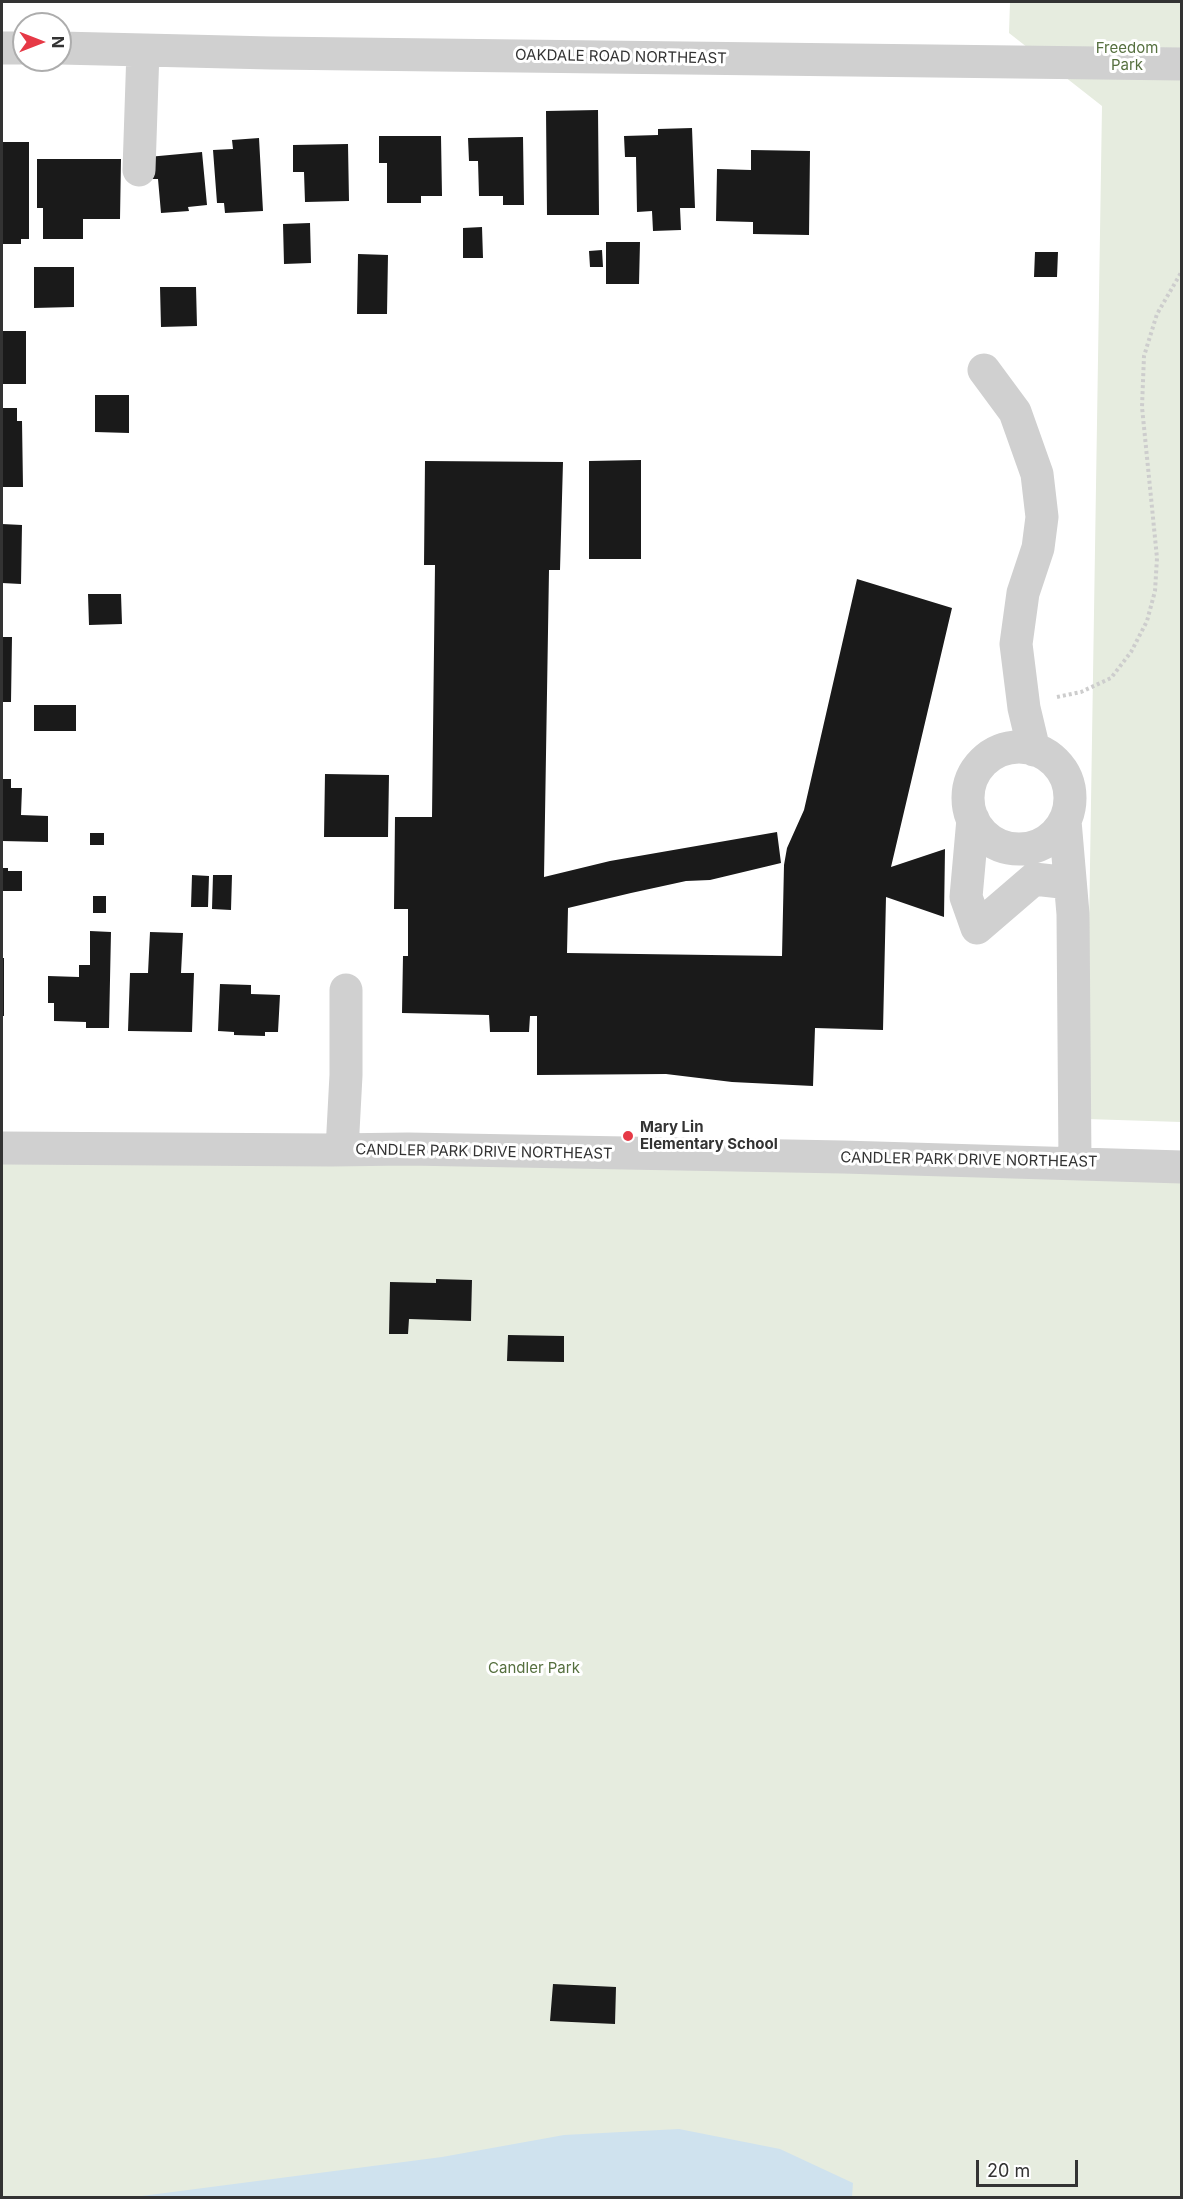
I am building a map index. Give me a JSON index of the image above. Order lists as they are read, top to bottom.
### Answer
{
  "streets": {
    "street": ["OAKDALE ROAD NORTHEAST", "CANDLER PARK DRIVE NORTHEAST"]
  },
  "parks": ["Freedom Park", "Candler Park"],
  "places": ["Mary Lin Elementary School"],
  "scale_bar": "20 m",
  "north": "right"
}
